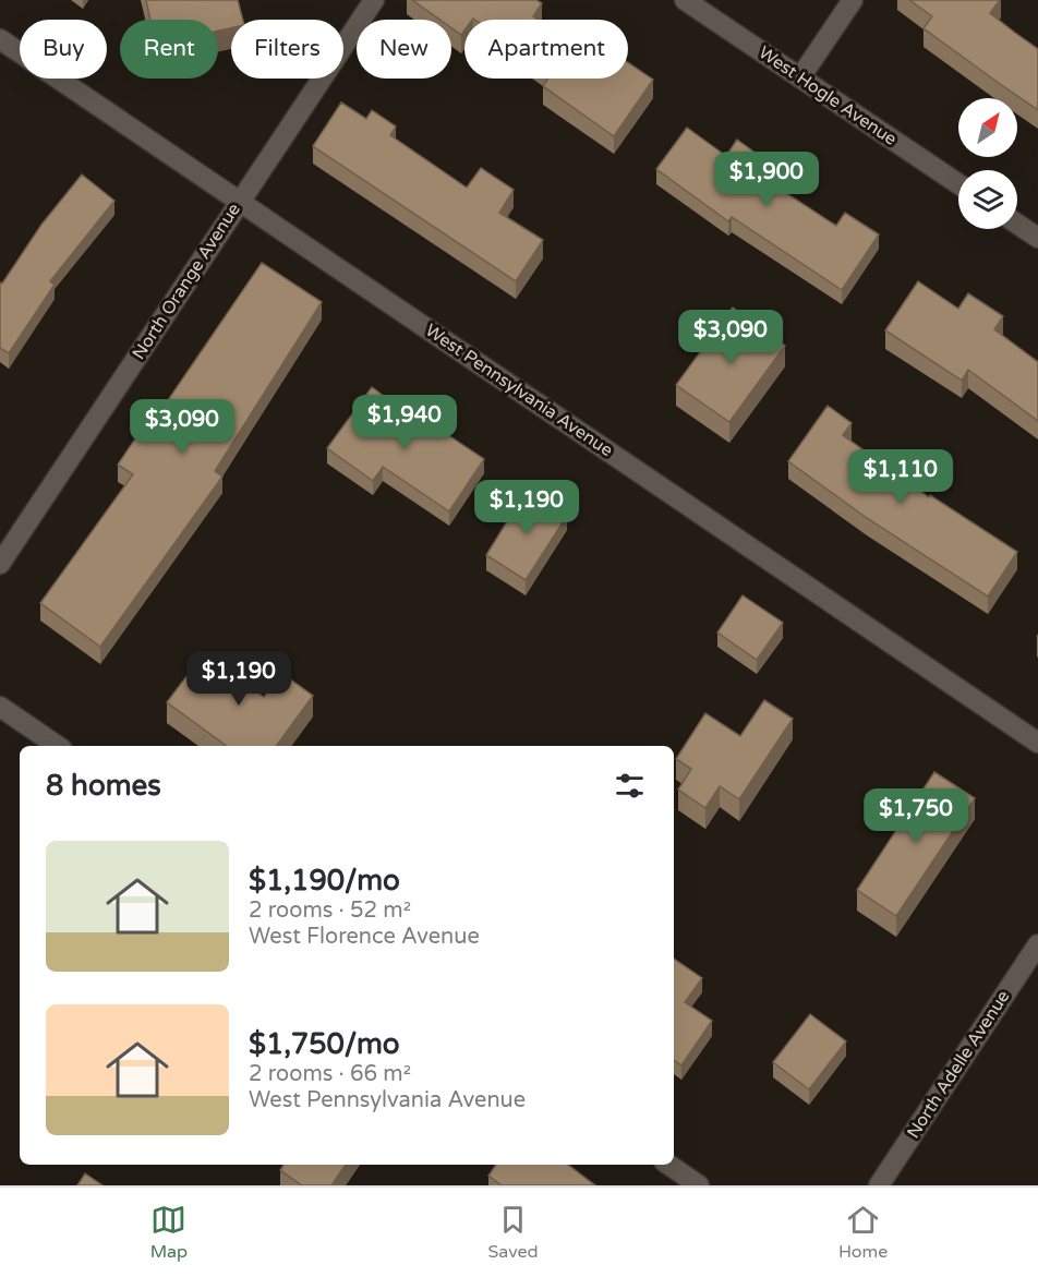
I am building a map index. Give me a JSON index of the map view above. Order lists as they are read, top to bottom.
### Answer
{
  "streets": {
    "street": [
      "West Hogle Avenue",
      "North Orange Avenue",
      "West Pennsylvania Avenue",
      "North Adelle Avenue"
    ]
  },
  "crossings": [
    ["North Orange Avenue", "West Pennsylvania Avenue"]
  ],
  "north": "top right",
  "page": {
    "chip": [
      "Buy",
      "Rent",
      "Filters",
      "New",
      "Apartment"
    ],
    "price": [
      "$1,900",
      "$3,090",
      "$1,940",
      "$3,090",
      "$1,110",
      "$1,190",
      "$1,190",
      "$1,750"
    ],
    "heading": "8 homes",
    "list": [
      {
        "name": "$1,190/mo",
        "note": "2 rooms · 52 m² · West Florence Avenue"
      },
      {
        "name": "$1,750/mo",
        "note": "2 rooms · 66 m² · West Pennsylvania Avenue"
      }
    ],
    "tabs": ["Map", "Saved", "Home"]
  }
}
